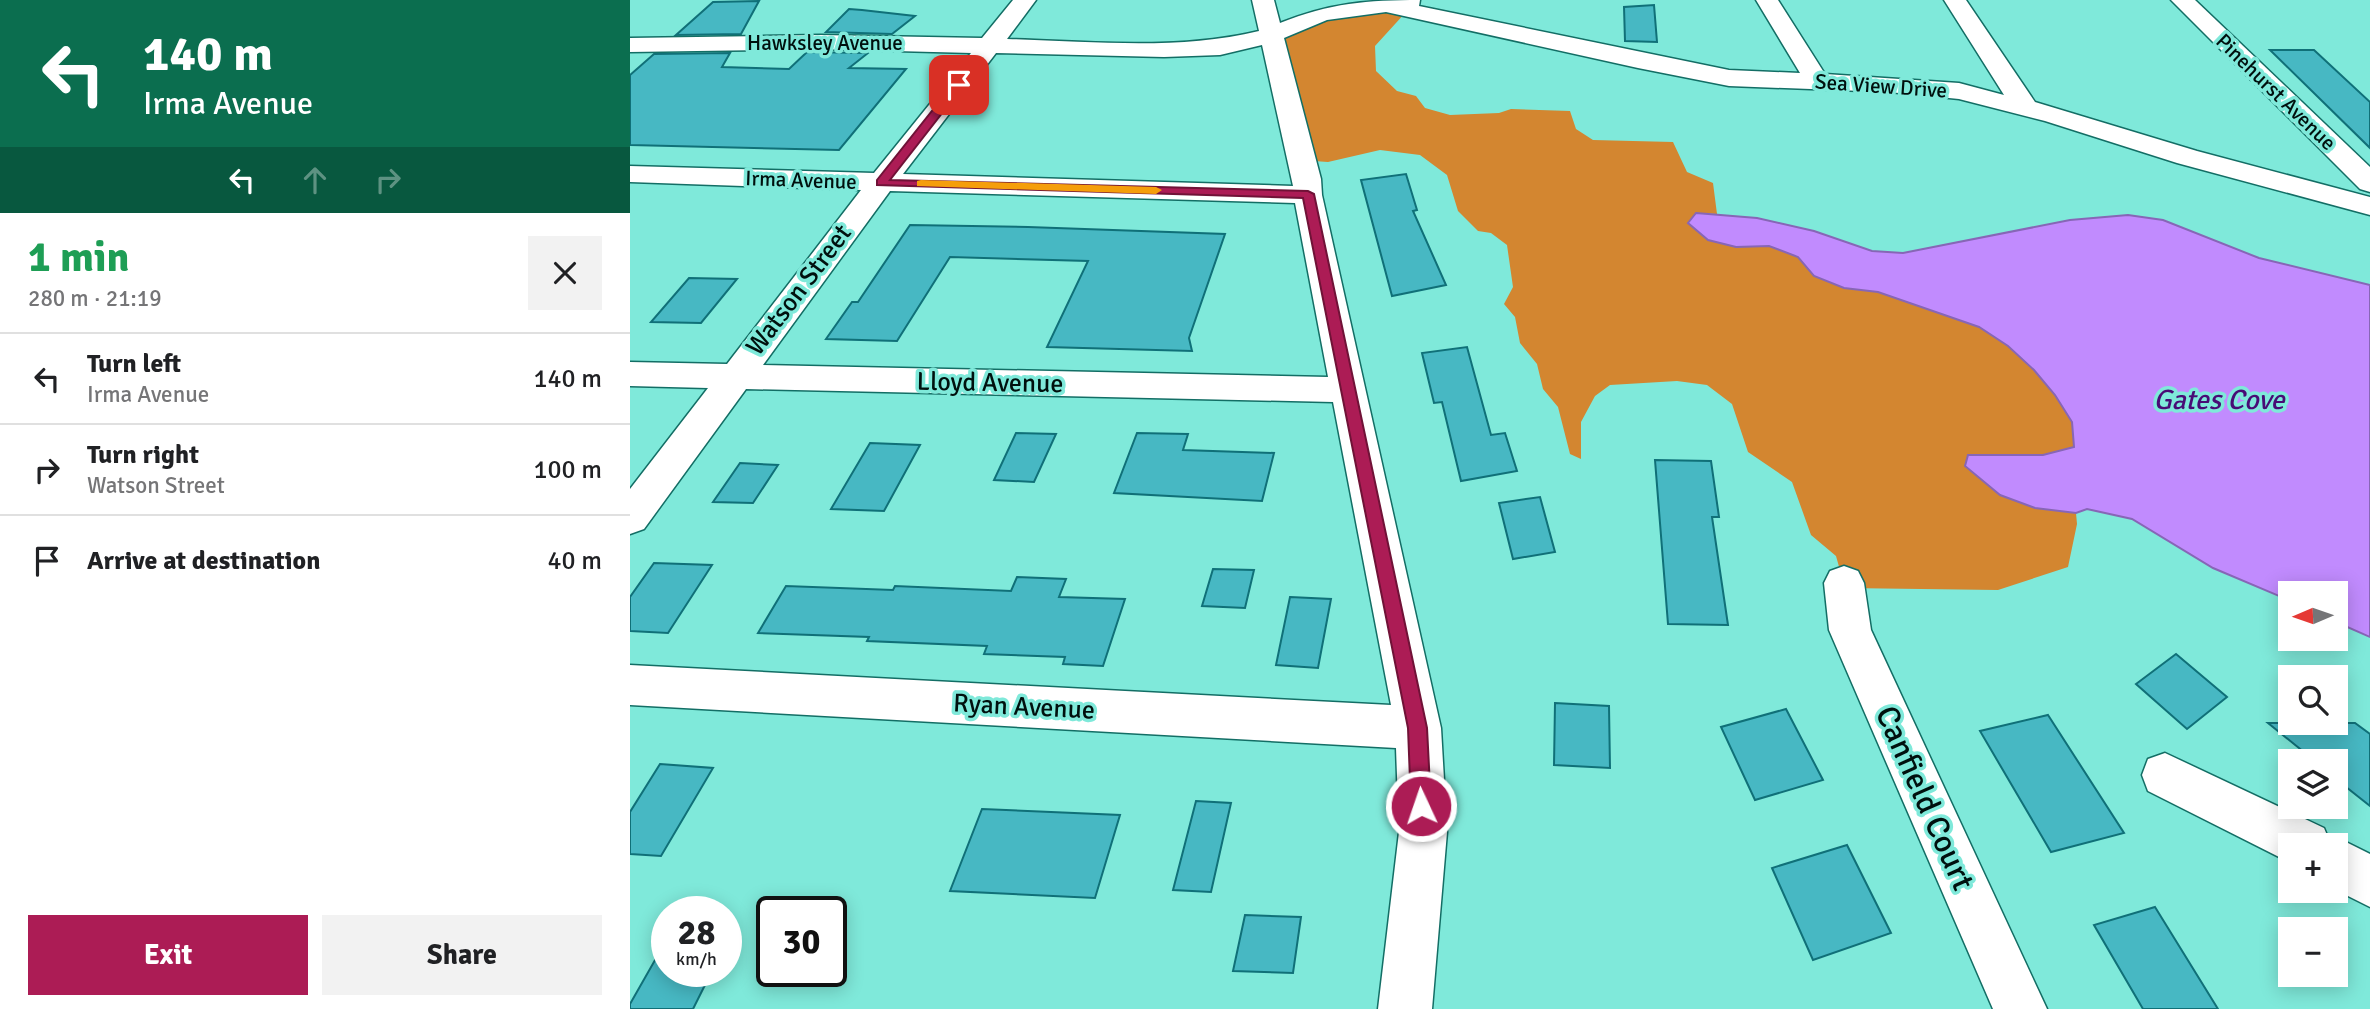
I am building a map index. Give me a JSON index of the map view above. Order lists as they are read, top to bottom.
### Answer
{
  "streets": {
    "street": [
      "Hawksley Avenue",
      "Sea View Drive",
      "Pinehurst Avenue",
      "Irma Avenue",
      "Watson Street",
      "Lloyd Avenue",
      "Ryan Avenue",
      "Canfield Court"
    ]
  },
  "crossings": [
    ["Hawksley Avenue", "Sea View Drive"],
    ["Hawksley Avenue", "Watson Street"],
    ["Irma Avenue", "Watson Street"],
    ["Watson Street", "Lloyd Avenue"]
  ],
  "water": ["Gates Cove"],
  "north": "left",
  "page": {
    "turn": ["140 m", "Irma Avenue"],
    "heading": ["1 min", "280 m · 21:19"],
    "list": [
      {
        "name": "Turn left",
        "note": "Irma Avenue",
        "value": "140 m"
      },
      {
        "name": "Turn right",
        "note": "Watson Street",
        "value": "100 m"
      },
      {
        "name": "Arrive at destination",
        "value": "40 m"
      }
    ],
    "map_buttons": ["+", "−"],
    "speed": "28 km/h",
    "limit": "30",
    "buttons": ["Exit", "Share"]
  }
}
